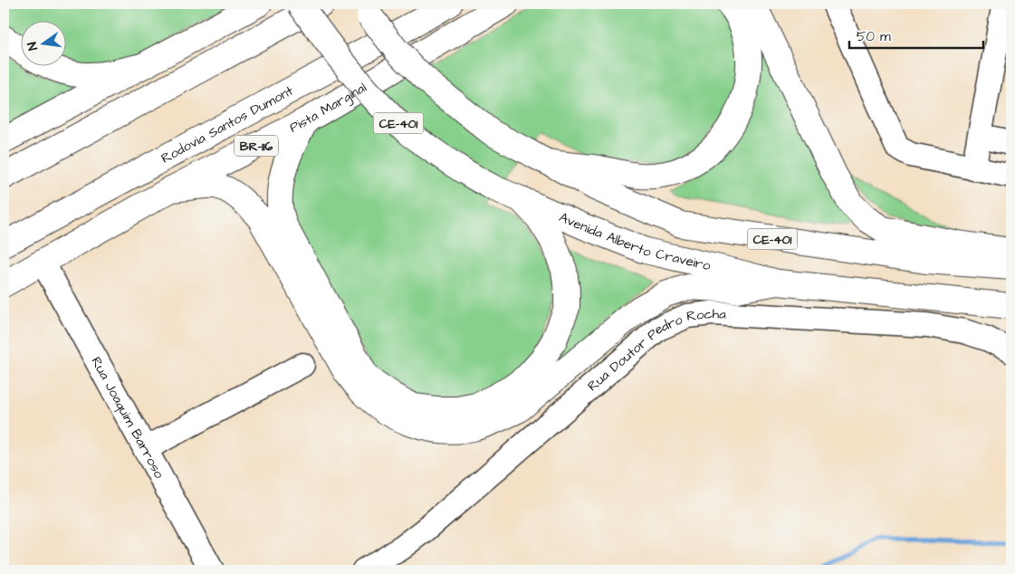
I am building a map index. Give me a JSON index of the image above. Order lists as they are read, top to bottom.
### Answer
{
  "streets": {
    "main road": [
      "Pista Marginal",
      "CE-401",
      "Rodovia Santos Dumont",
      "BR-116",
      "Avenida Alberto Craveiro"
    ],
    "street": ["Rua Doutor Pedro Rocha", "Rua Joaquim Barroso"]
  },
  "crossings": [
    ["Pista Marginal", "Rua Joaquim Barroso"]
  ],
  "scale_bar": "50 m",
  "north": "left"
}
